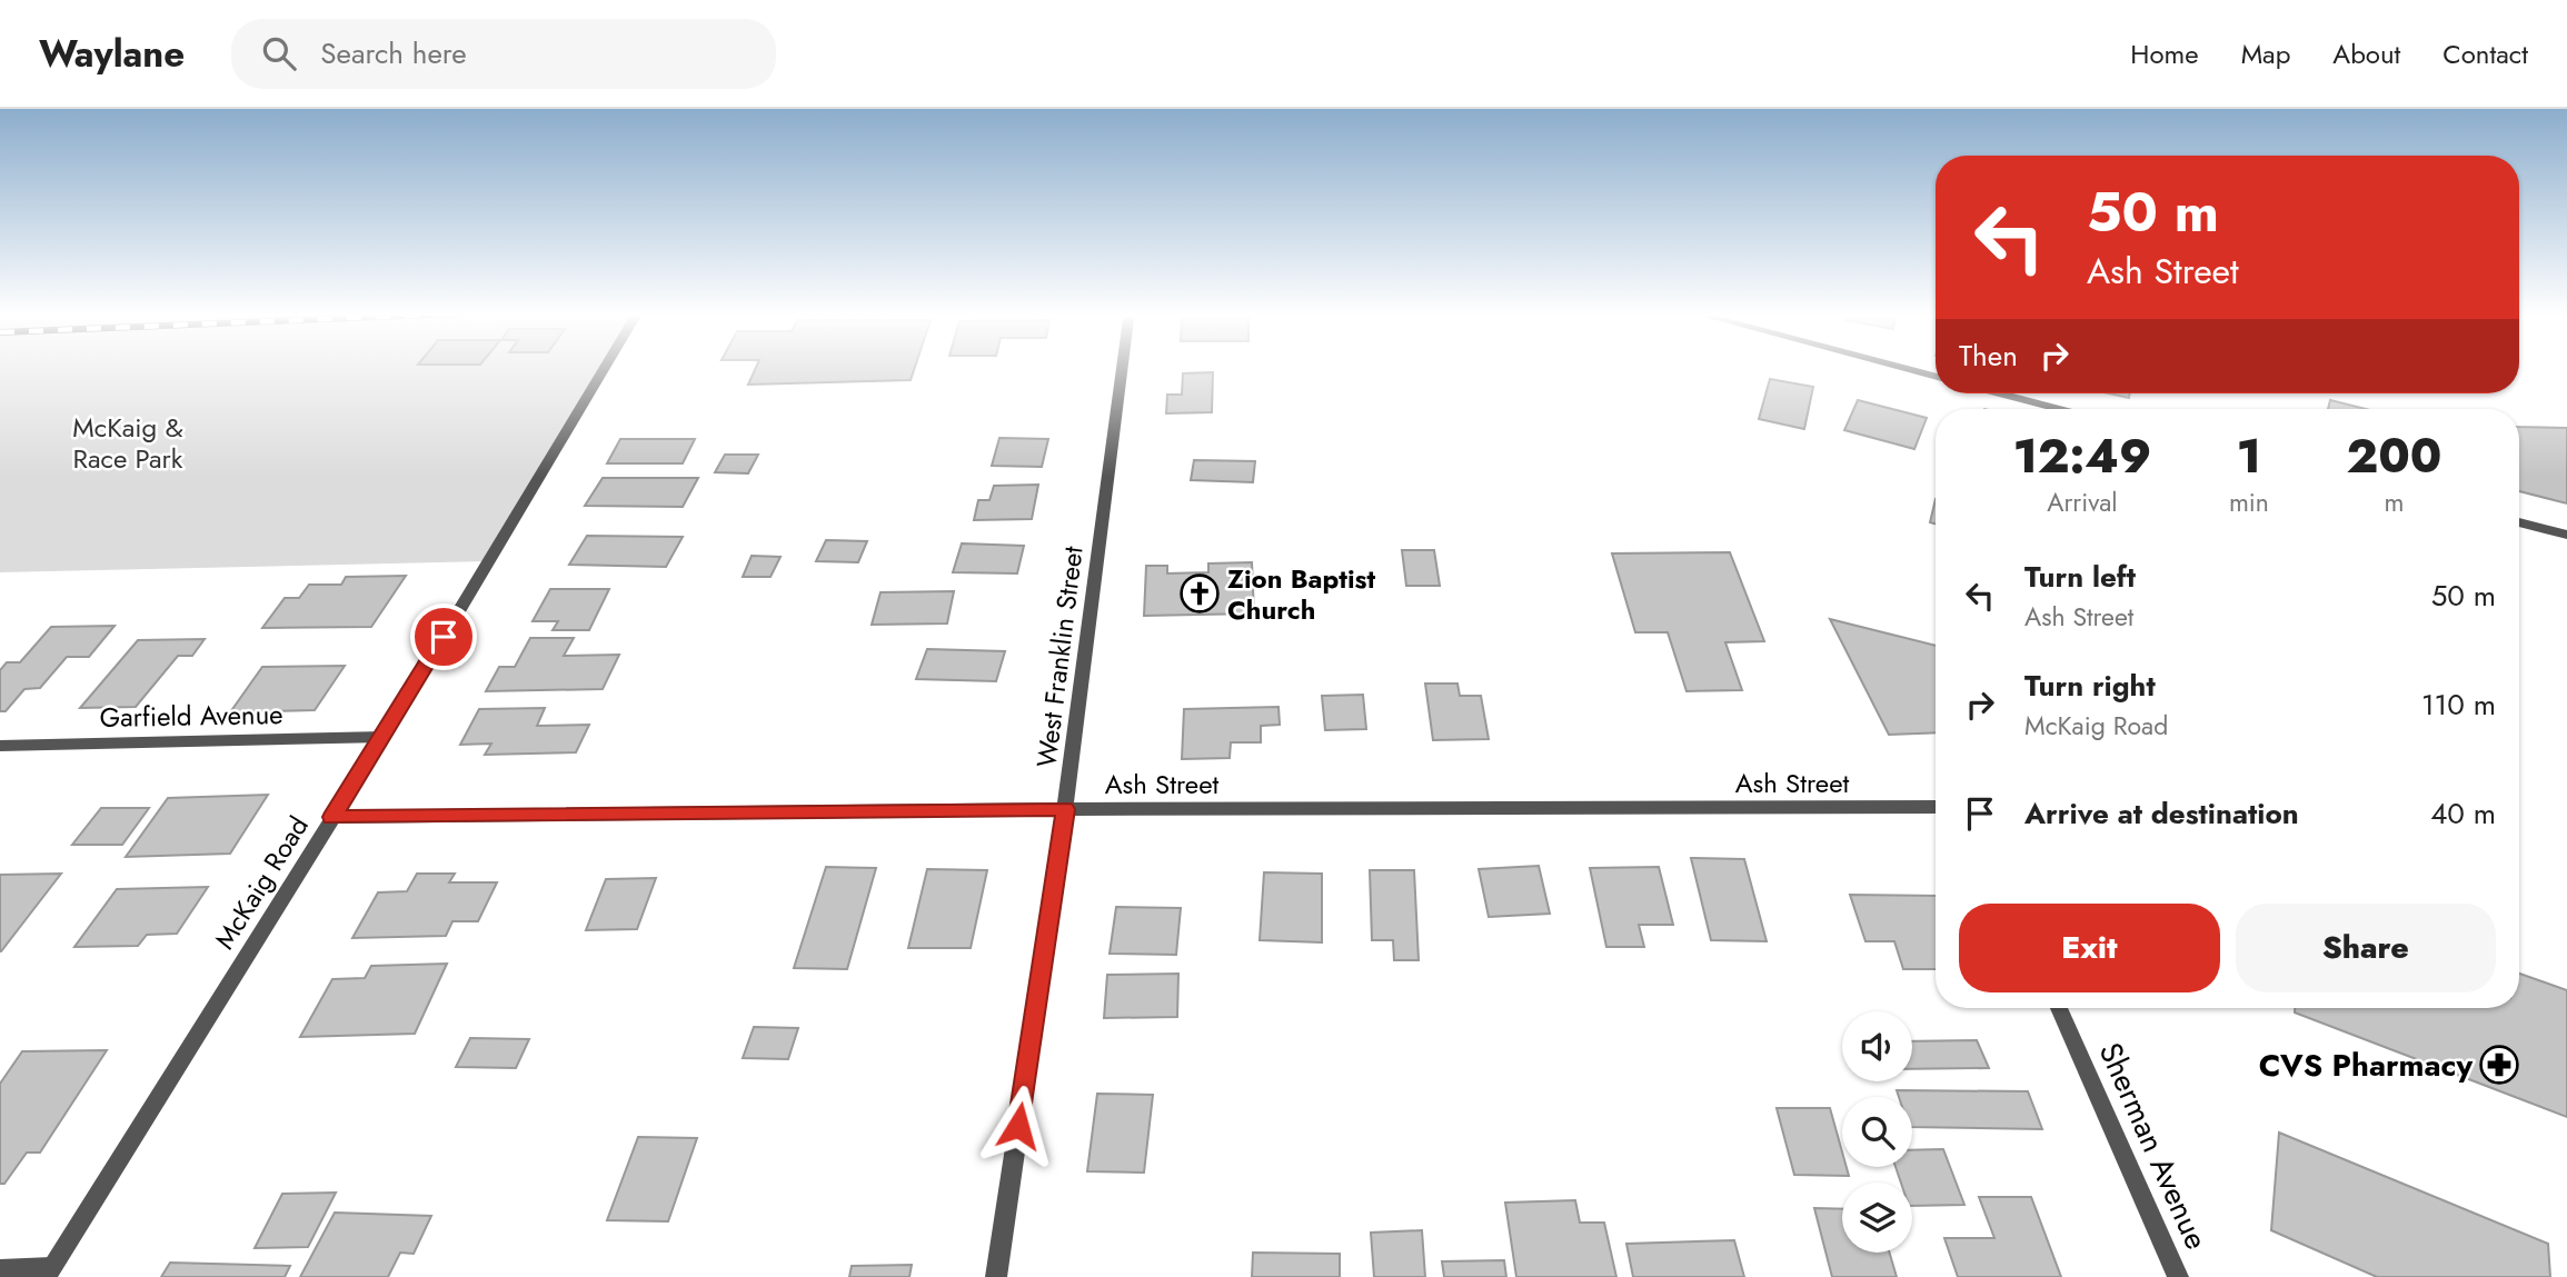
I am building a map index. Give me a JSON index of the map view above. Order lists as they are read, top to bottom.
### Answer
{
  "streets": {
    "street": [
      "West Franklin Street",
      "Garfield Avenue",
      "Ash Street",
      "McKaig Road",
      "Sherman Avenue"
    ]
  },
  "crossings": [
    ["West Franklin Street", "Ash Street"],
    ["Garfield Avenue", "McKaig Road"],
    ["Ash Street", "McKaig Road"]
  ],
  "parks": ["McKaig & Race Park"],
  "places": {
    "church": ["Zion Baptist Church"],
    "pharmacy": ["CVS Pharmacy"]
  },
  "page": {
    "header": "Waylane",
    "search": "Search here",
    "nav": [
      "Home",
      "Map",
      "About",
      "Contact"
    ],
    "turn": ["50 m", "Ash Street"],
    "then": "Then",
    "eta": [
      "12:49",
      "Arrival",
      "1",
      "min",
      "200",
      "m"
    ],
    "list": [
      {
        "name": "Turn left",
        "note": "Ash Street",
        "value": "50 m"
      },
      {
        "name": "Turn right",
        "note": "McKaig Road",
        "value": "110 m"
      },
      {
        "name": "Arrive at destination",
        "value": "40 m"
      }
    ],
    "buttons": ["Exit", "Share"]
  }
}
